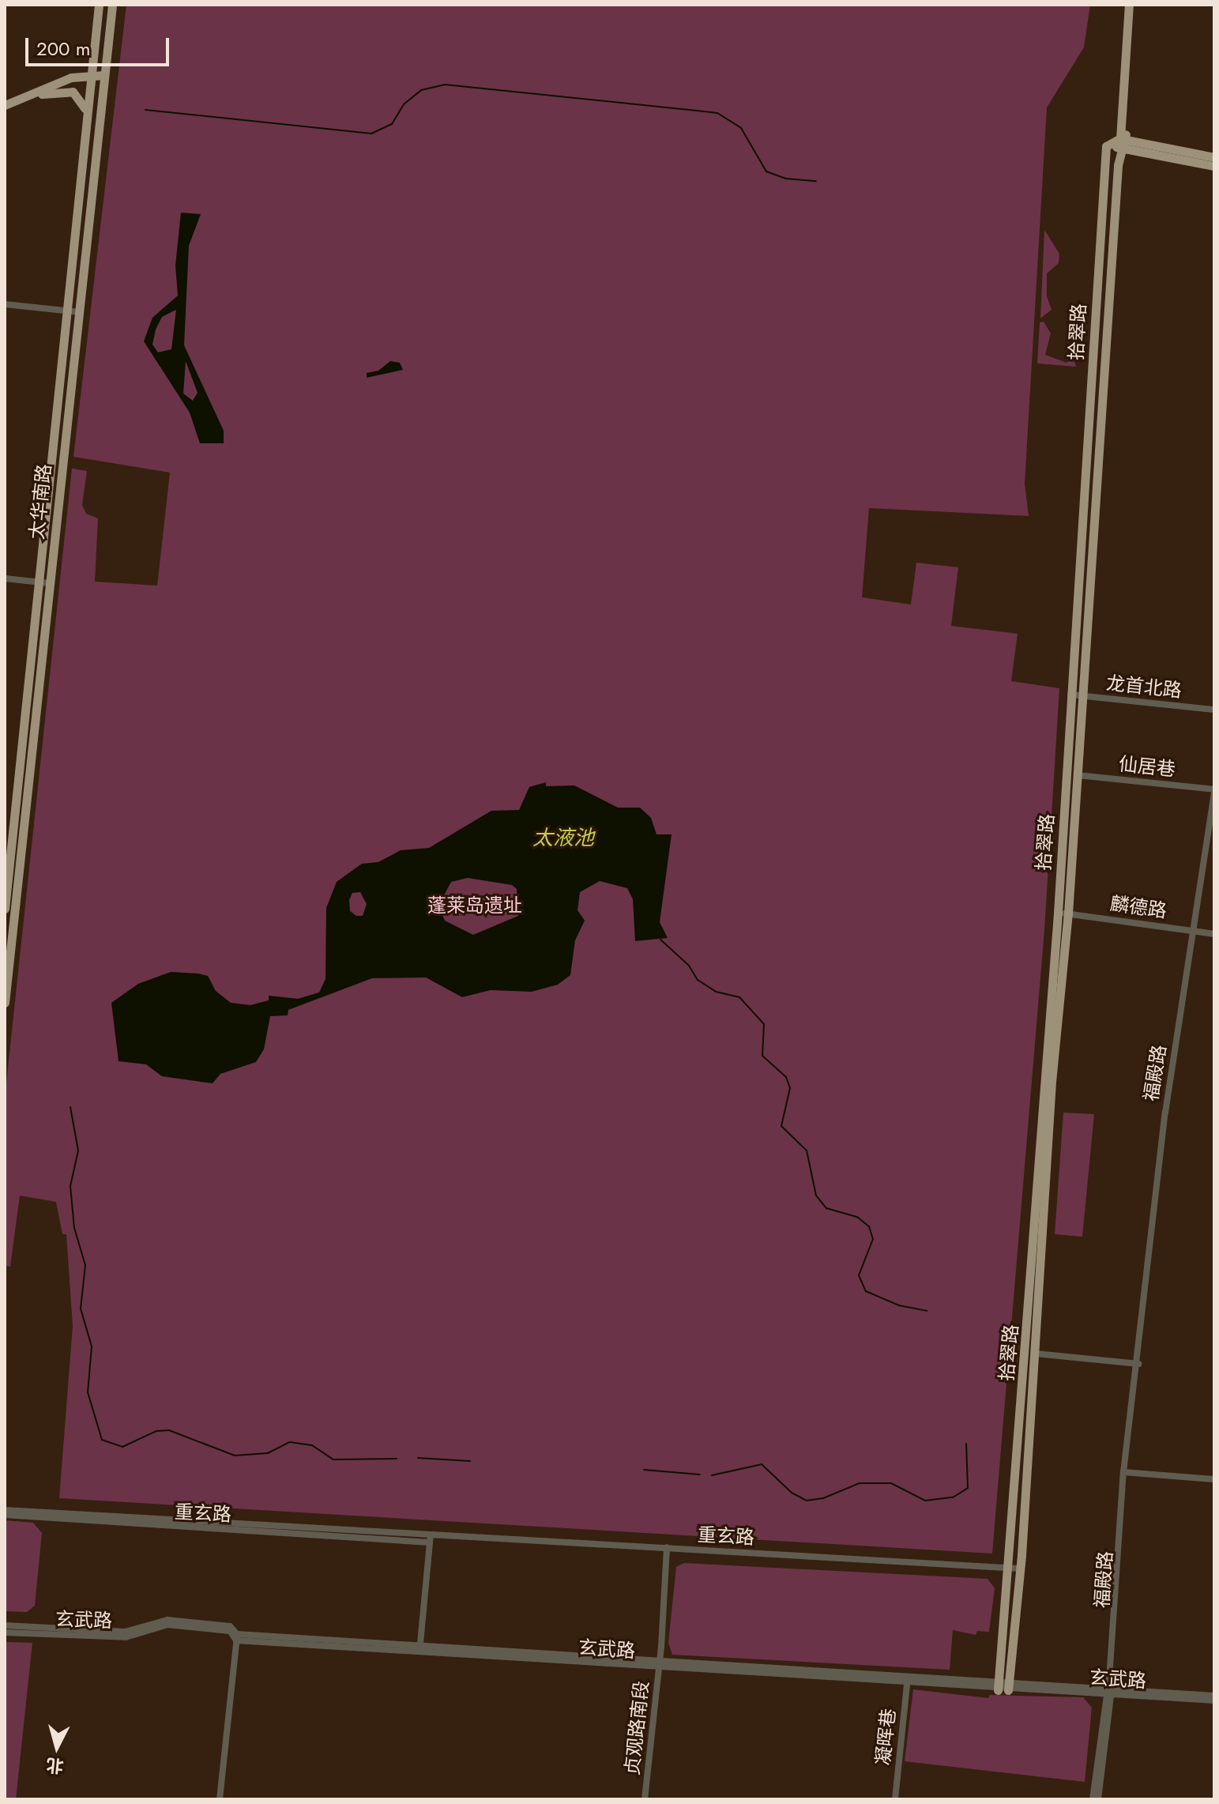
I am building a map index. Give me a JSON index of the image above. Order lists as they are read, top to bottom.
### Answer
{
  "streets": {
    "main road": ["拾翠路", "太华南路"],
    "street": [
      "龙首北路",
      "仙居巷",
      "麟德路",
      "福殿路",
      "重玄路",
      "玄武路",
      "贞观路南段",
      "凝晖巷"
    ]
  },
  "crossings": [
    ["拾翠路", "龙首北路"],
    ["拾翠路", "仙居巷"],
    ["拾翠路", "麟德路"],
    ["拾翠路", "重玄路"],
    ["拾翠路", "玄武路"],
    ["仙居巷", "福殿路"],
    ["麟德路", "福殿路"],
    ["福殿路", "玄武路"],
    ["重玄路", "贞观路南段"],
    ["玄武路", "贞观路南段"],
    ["玄武路", "凝晖巷"]
  ],
  "water": ["太液池"],
  "parks": ["蓬莱岛遗址"],
  "scale_bar": "200 m",
  "north": "bottom"
}
